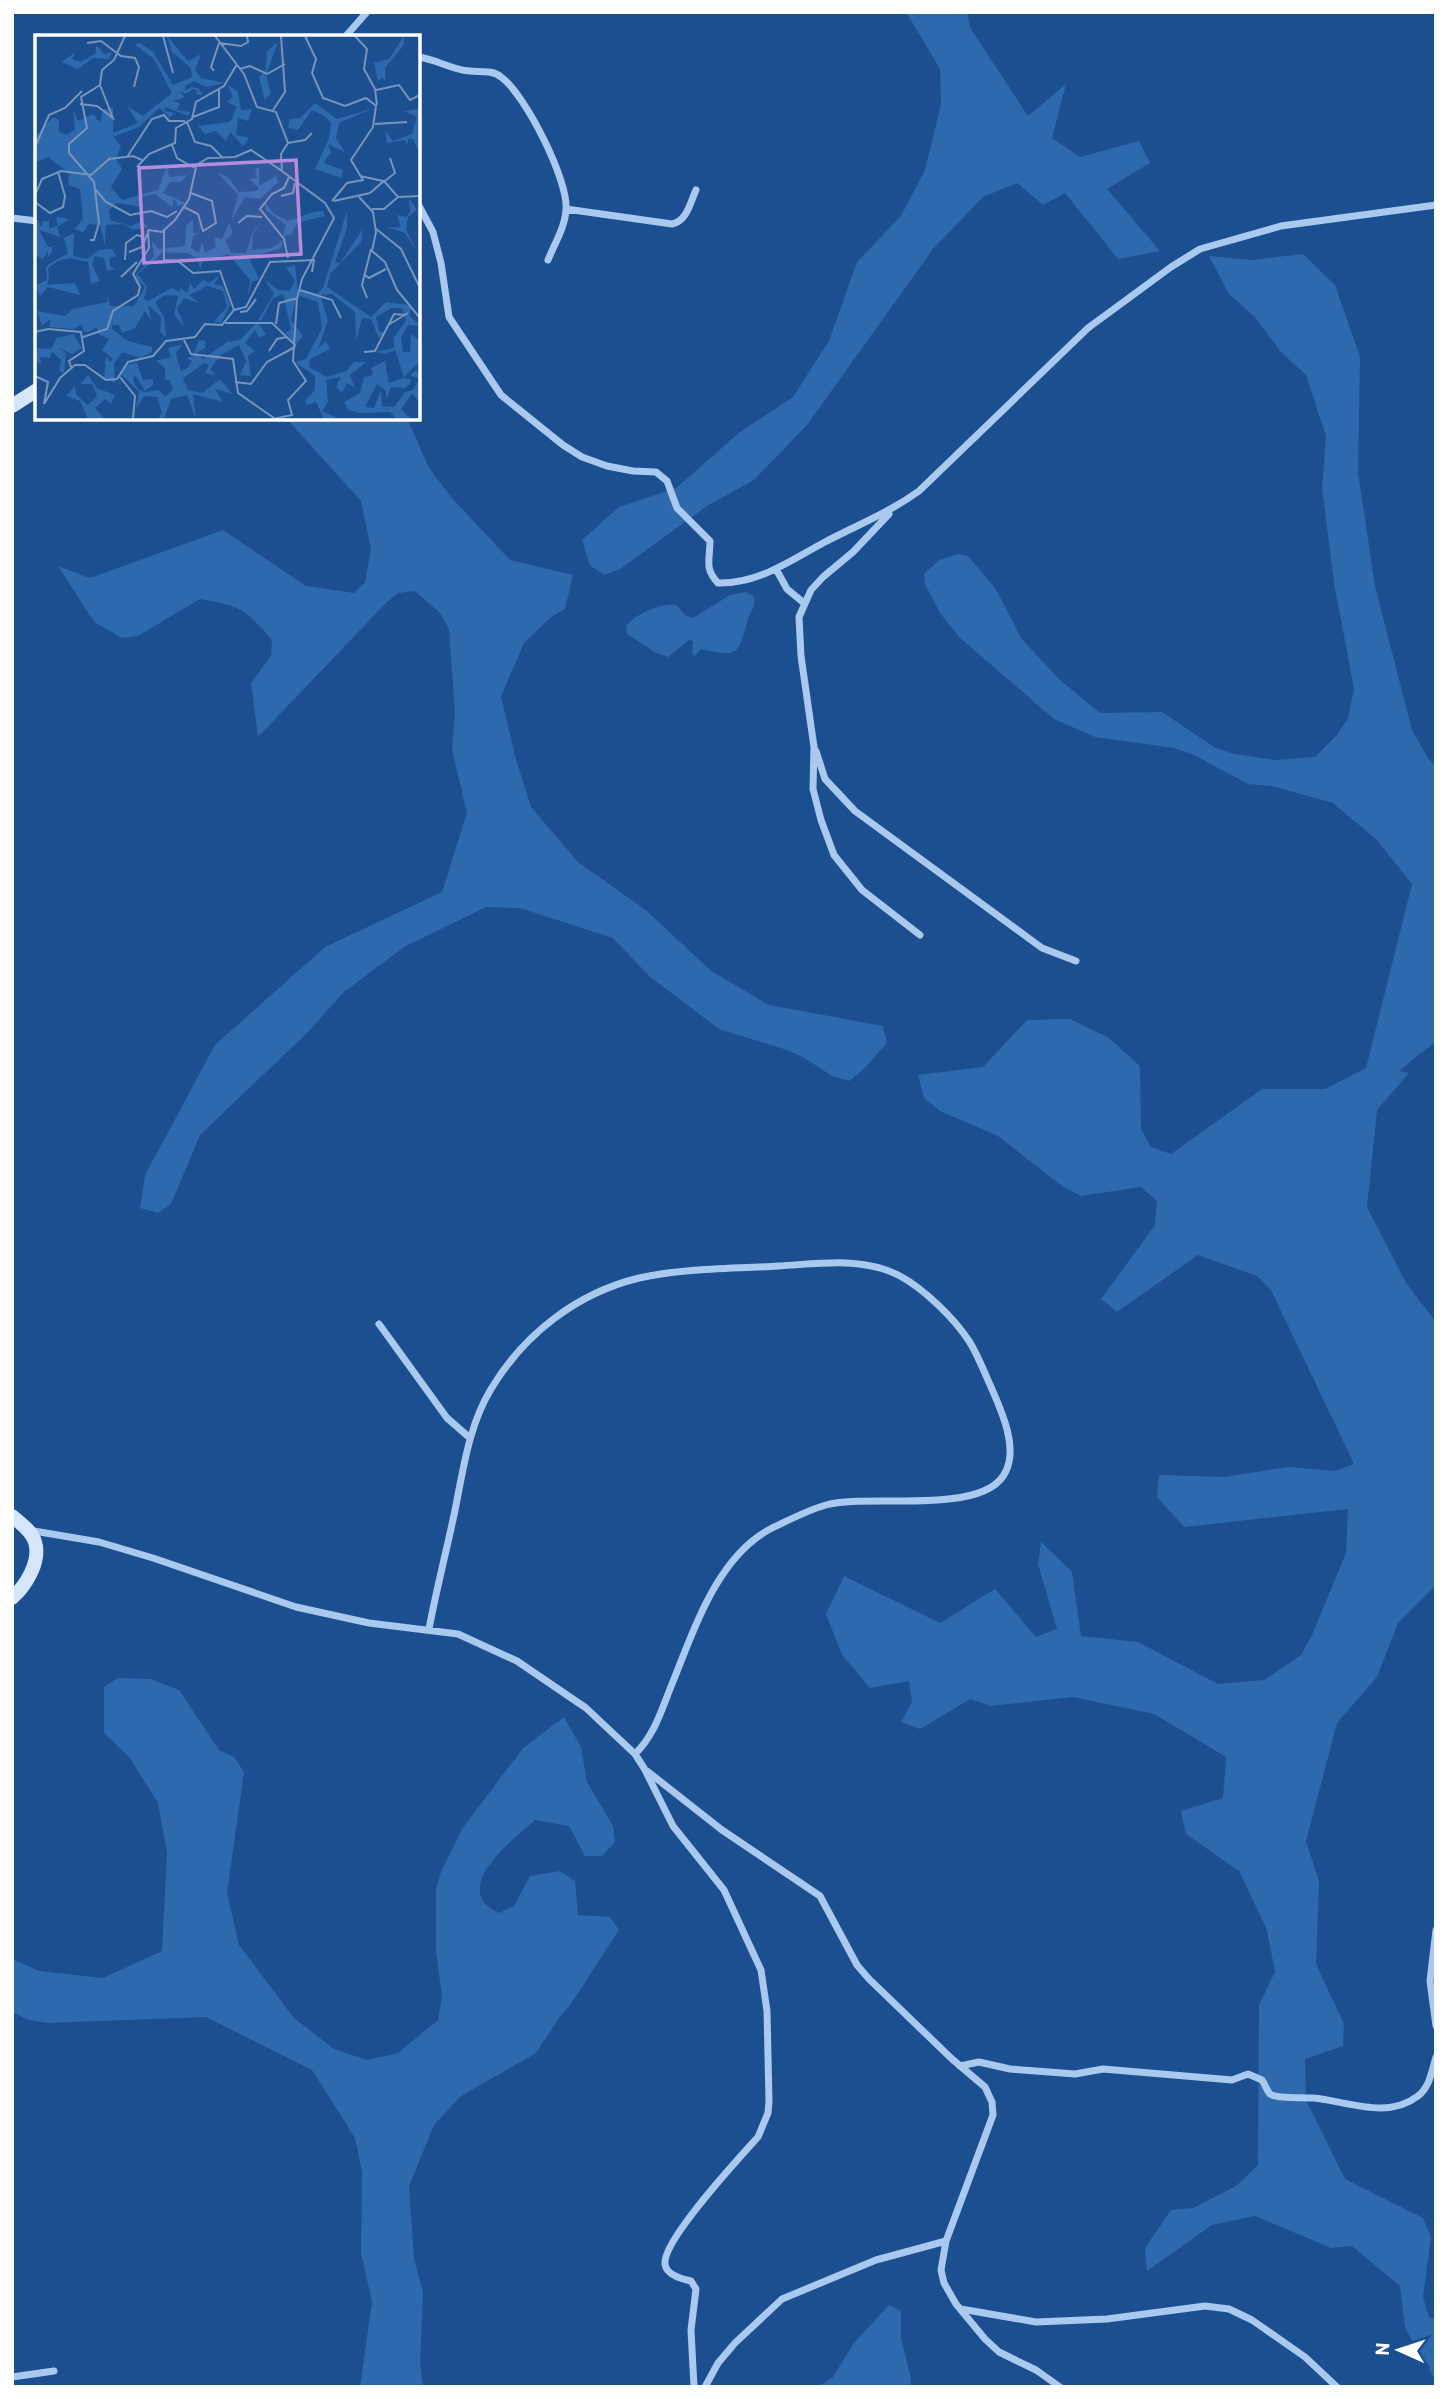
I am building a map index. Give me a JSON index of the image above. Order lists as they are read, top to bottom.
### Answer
{
  "north": "left"
}
